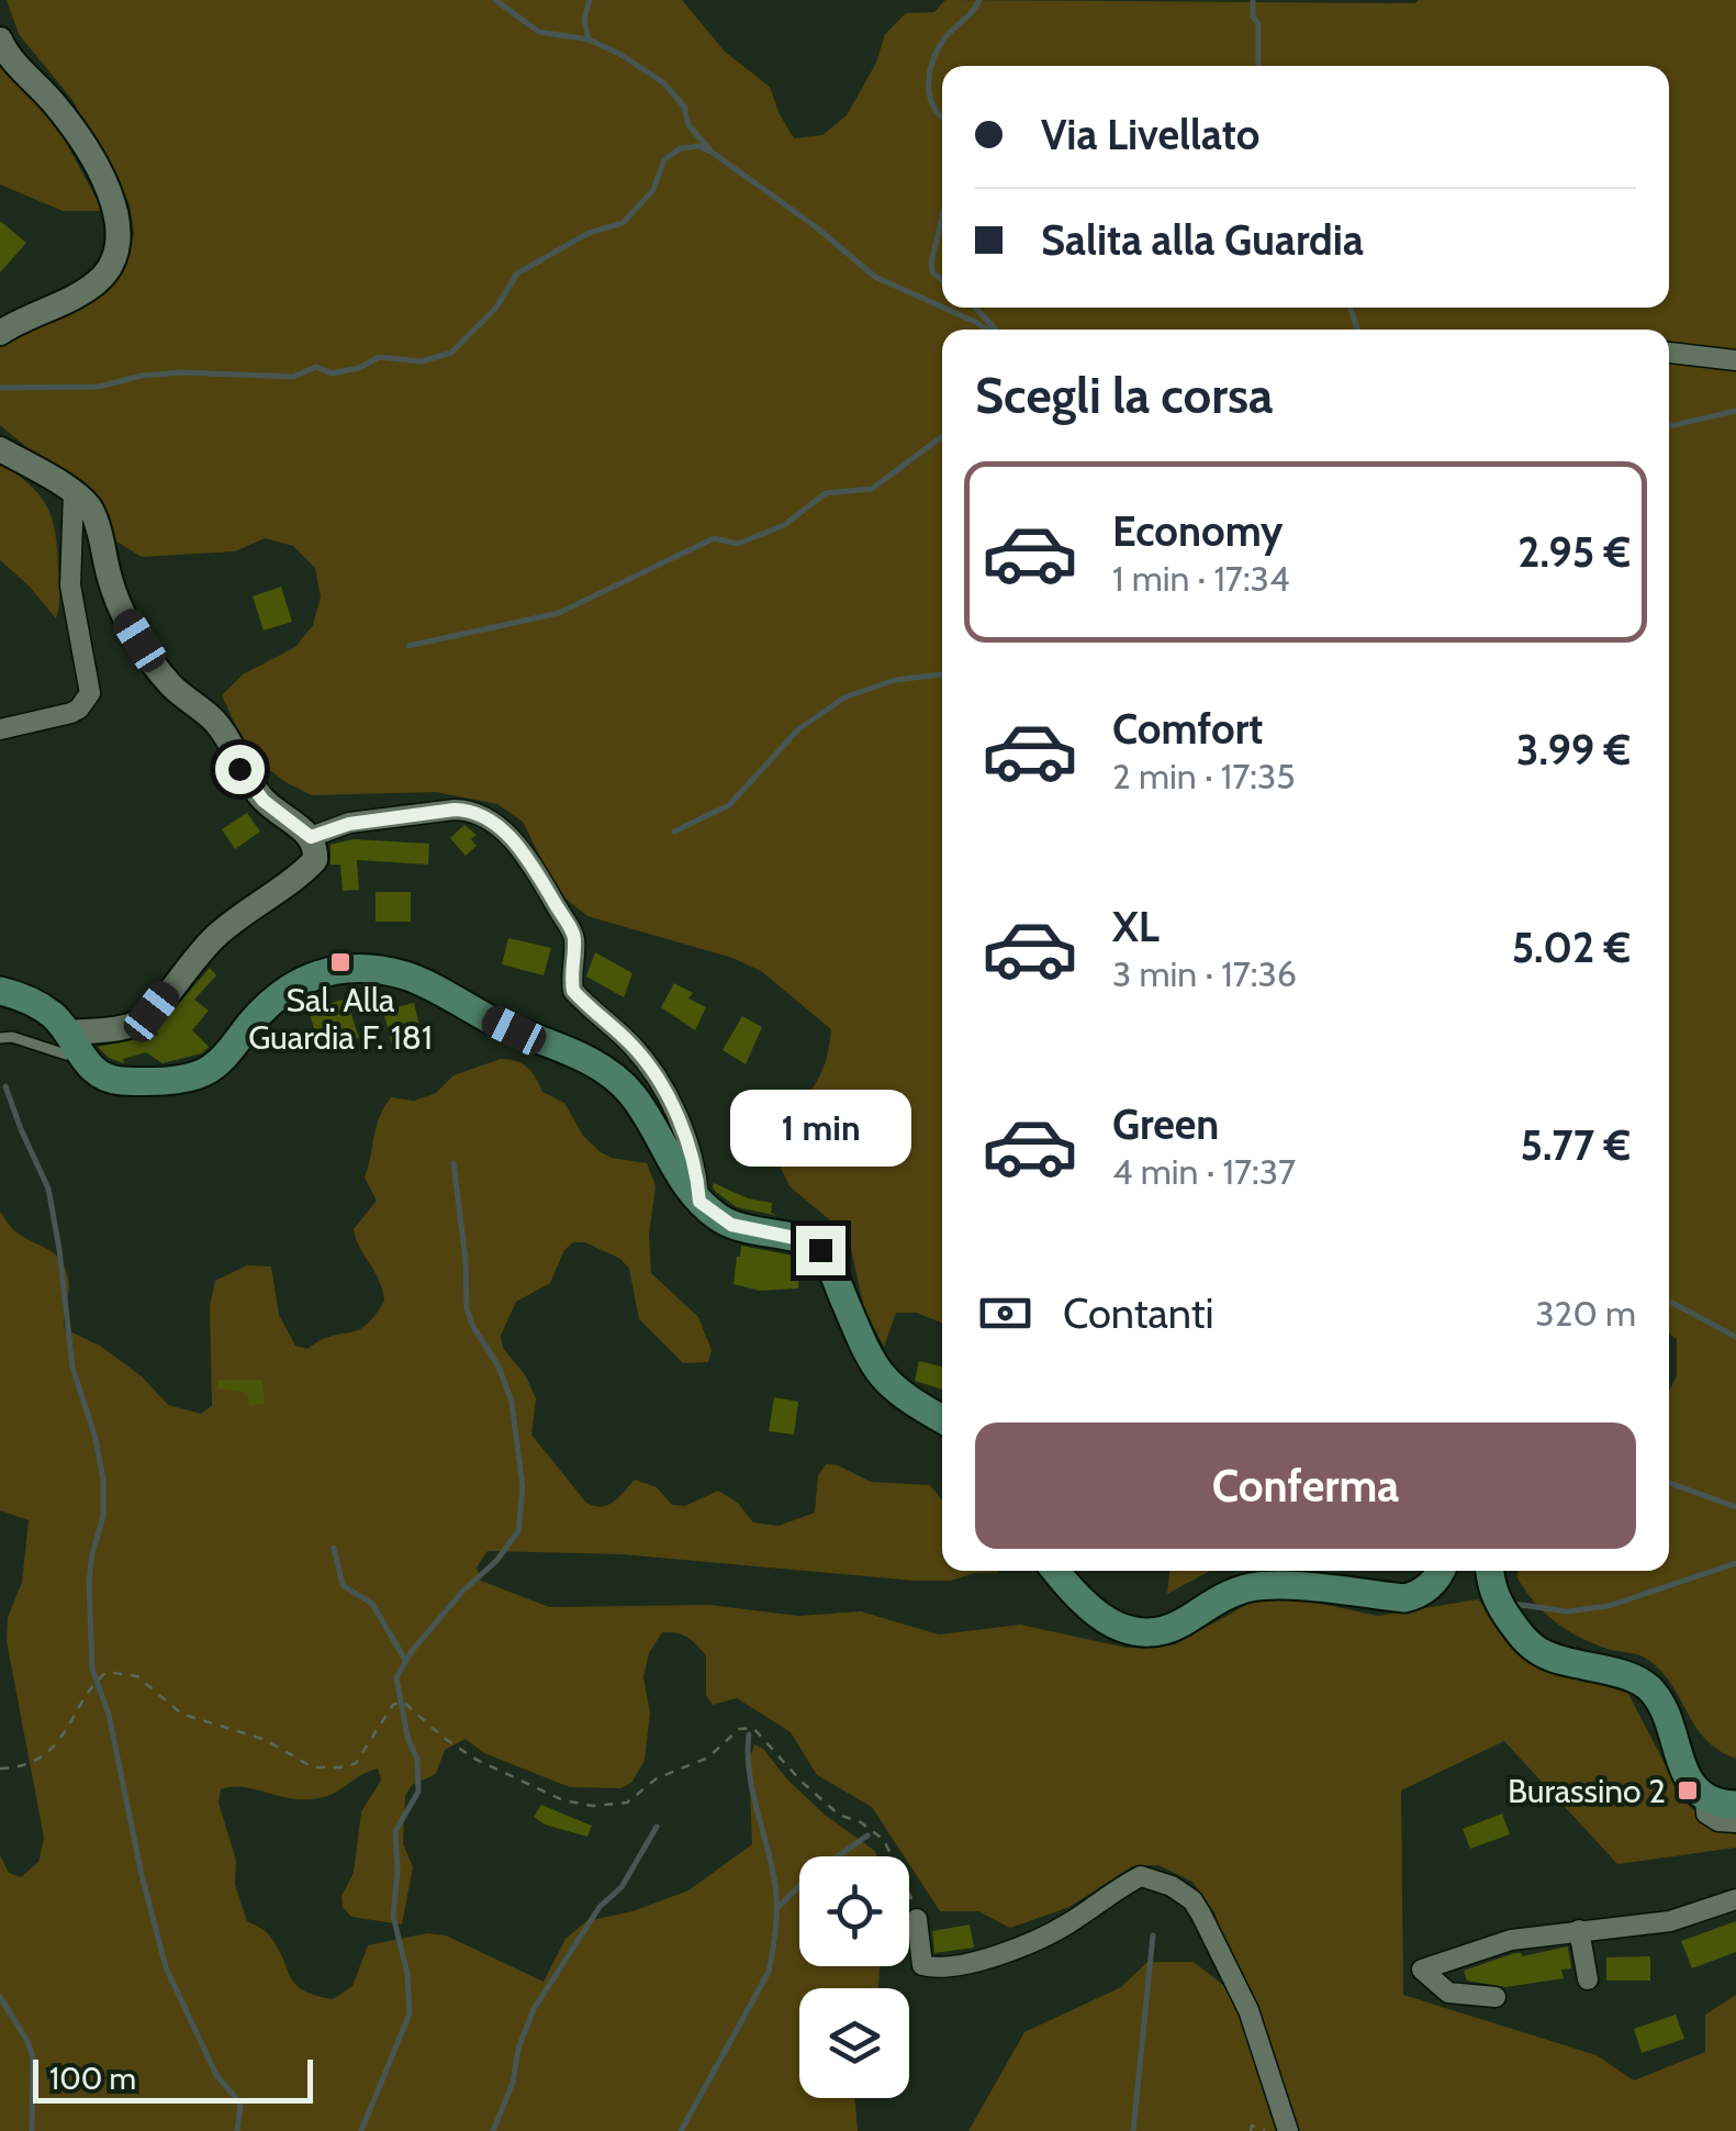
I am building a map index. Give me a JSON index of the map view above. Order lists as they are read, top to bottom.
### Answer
{
  "places": {
    "transit": ["Sal. Alla Guardia F. 181", "Burassino 2"]
  },
  "scale_bar": "100 m",
  "page": {
    "banner": ["Via Livellato", "Salita alla Guardia"],
    "heading": "Scegli la corsa",
    "list": [
      {
        "name": "Economy",
        "note": "1 min · 17:34",
        "value": "2.95 €"
      },
      {
        "name": "Comfort",
        "note": "2 min · 17:35",
        "value": "3.99 €"
      },
      {
        "name": "XL",
        "note": "3 min · 17:36",
        "value": "5.02 €"
      },
      {
        "name": "Green",
        "note": "4 min · 17:37",
        "value": "5.77 €"
      }
    ],
    "bubble": "1 min",
    "pay": ["Contanti", "320 m"],
    "buttons": "Conferma",
    "scale": "100 m"
  }
}
